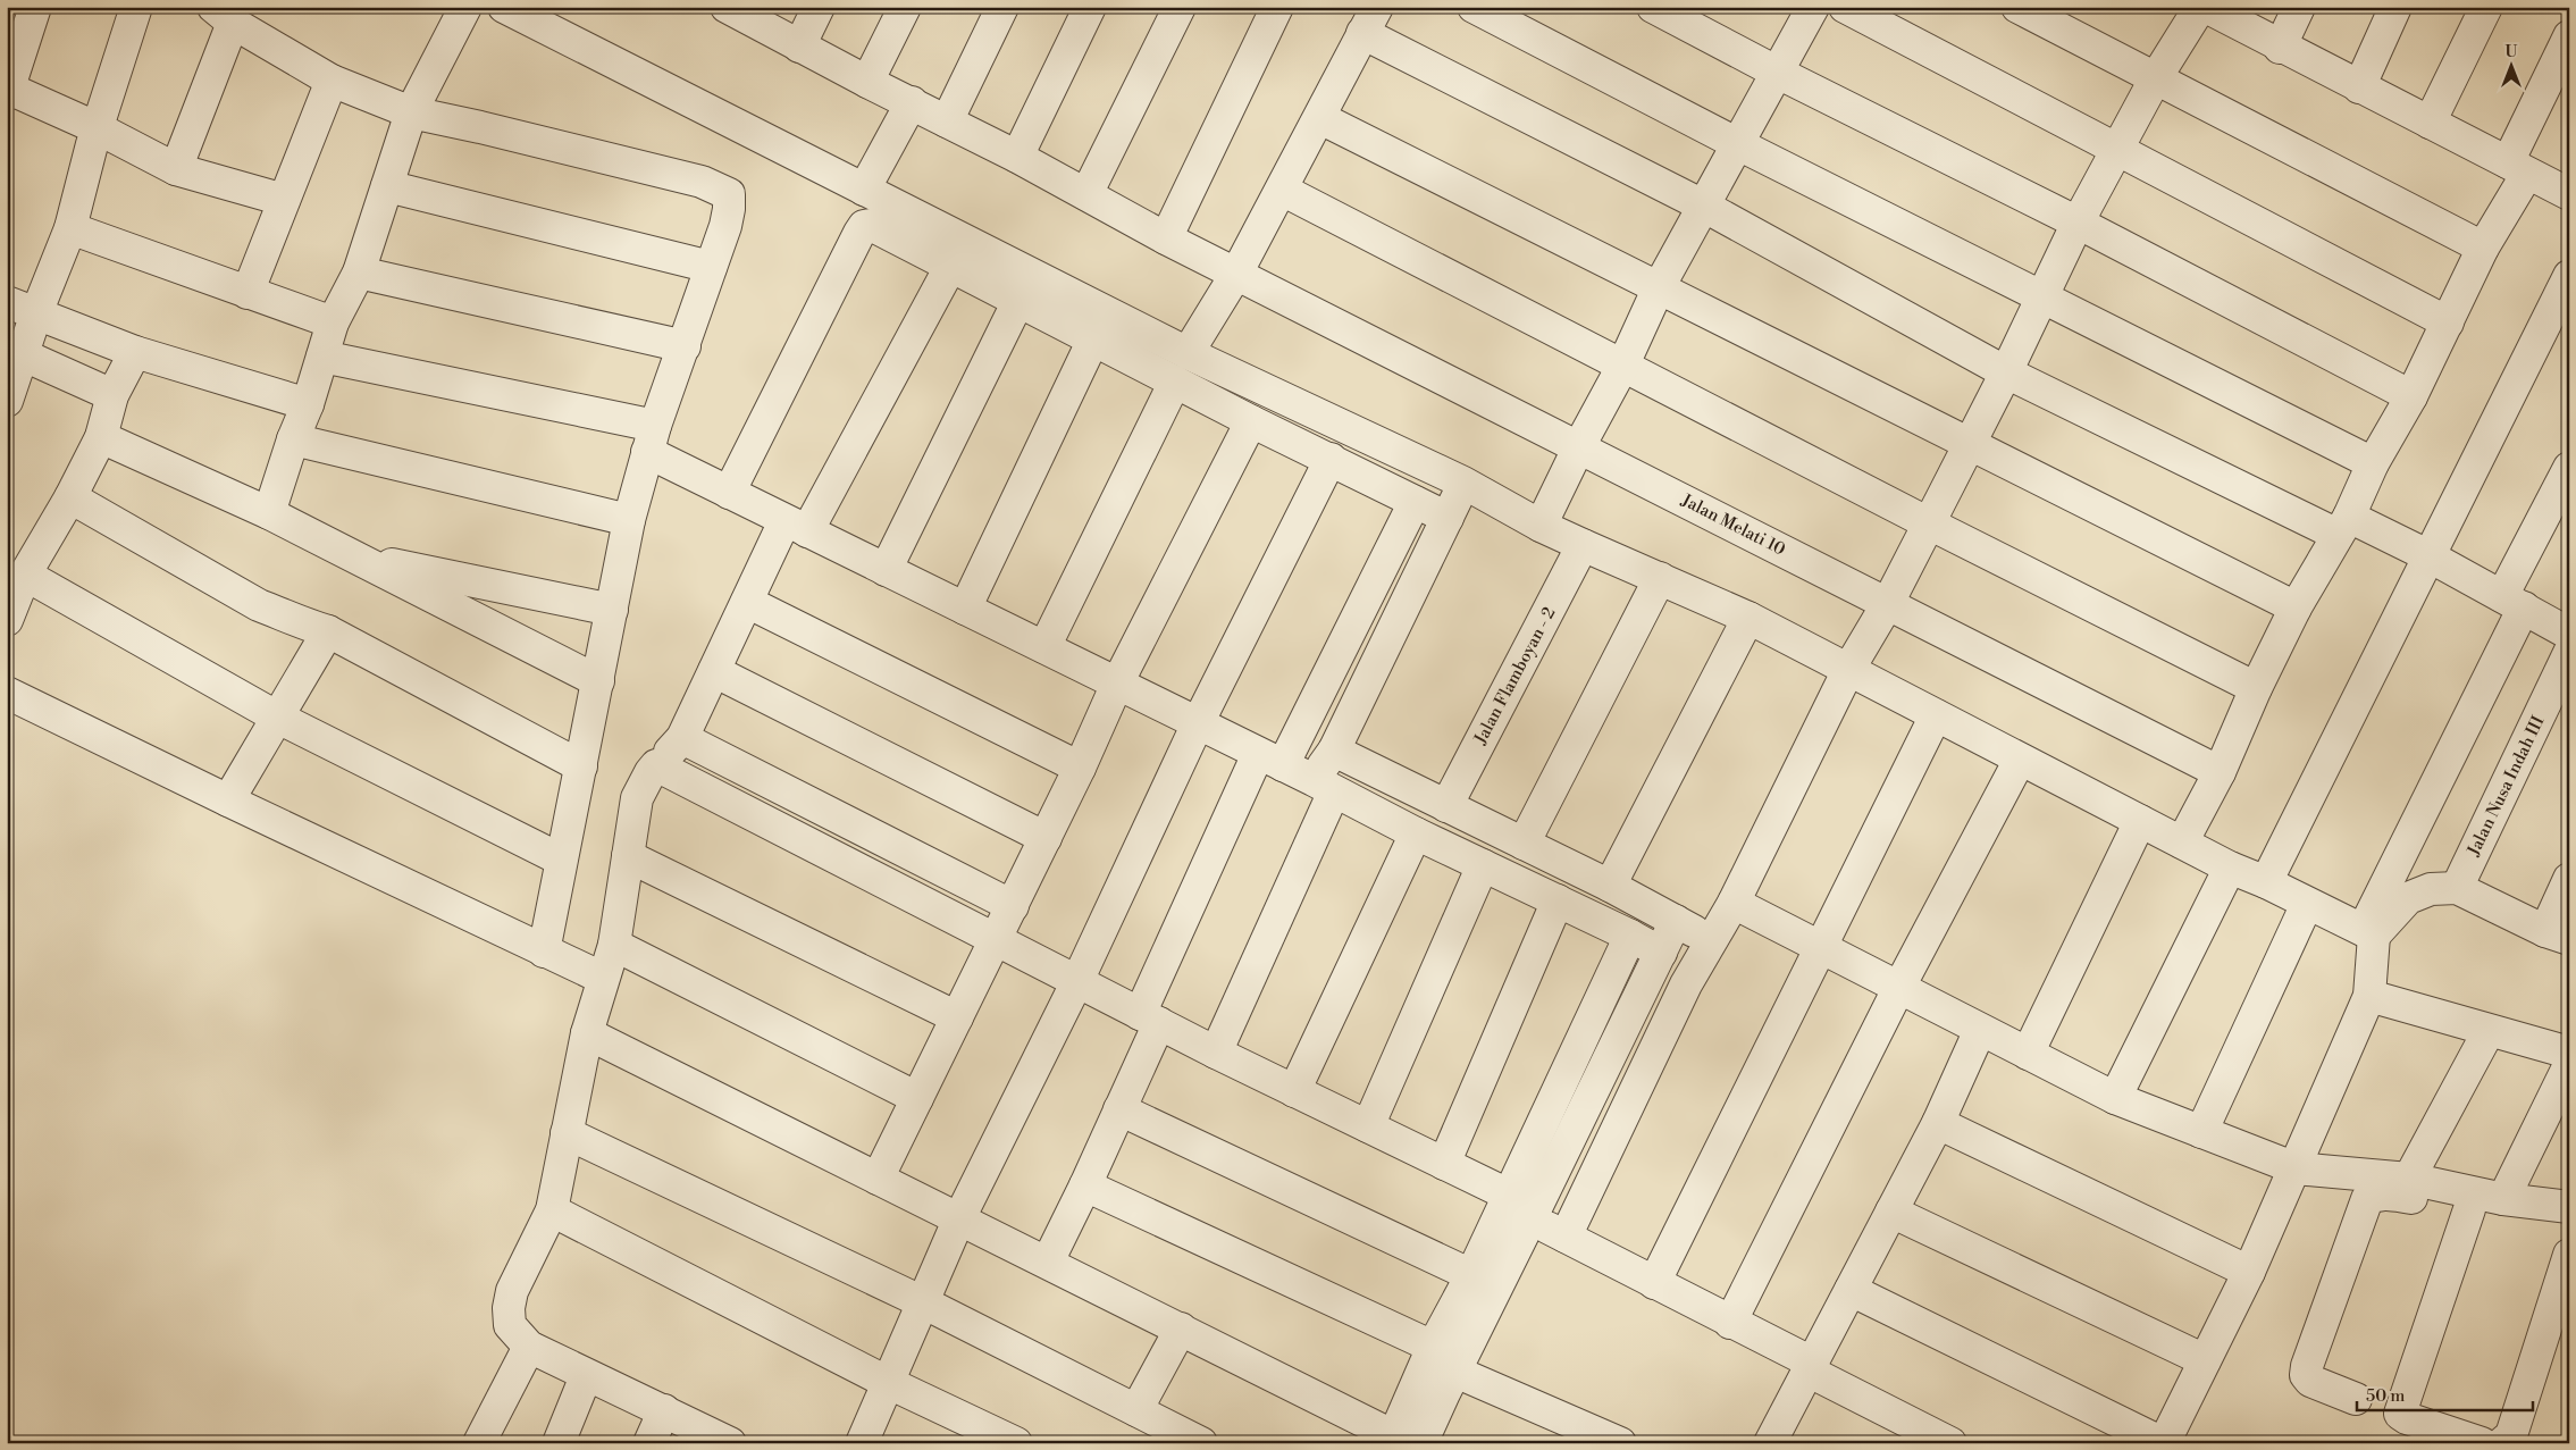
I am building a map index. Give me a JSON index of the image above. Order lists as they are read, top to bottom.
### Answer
{
  "streets": {
    "street": ["Jalan Melati 10", "Jalan Flamboyan - 2", "Jalan Nusa Indah III"]
  },
  "scale_bar": "50 m",
  "north": "top"
}
